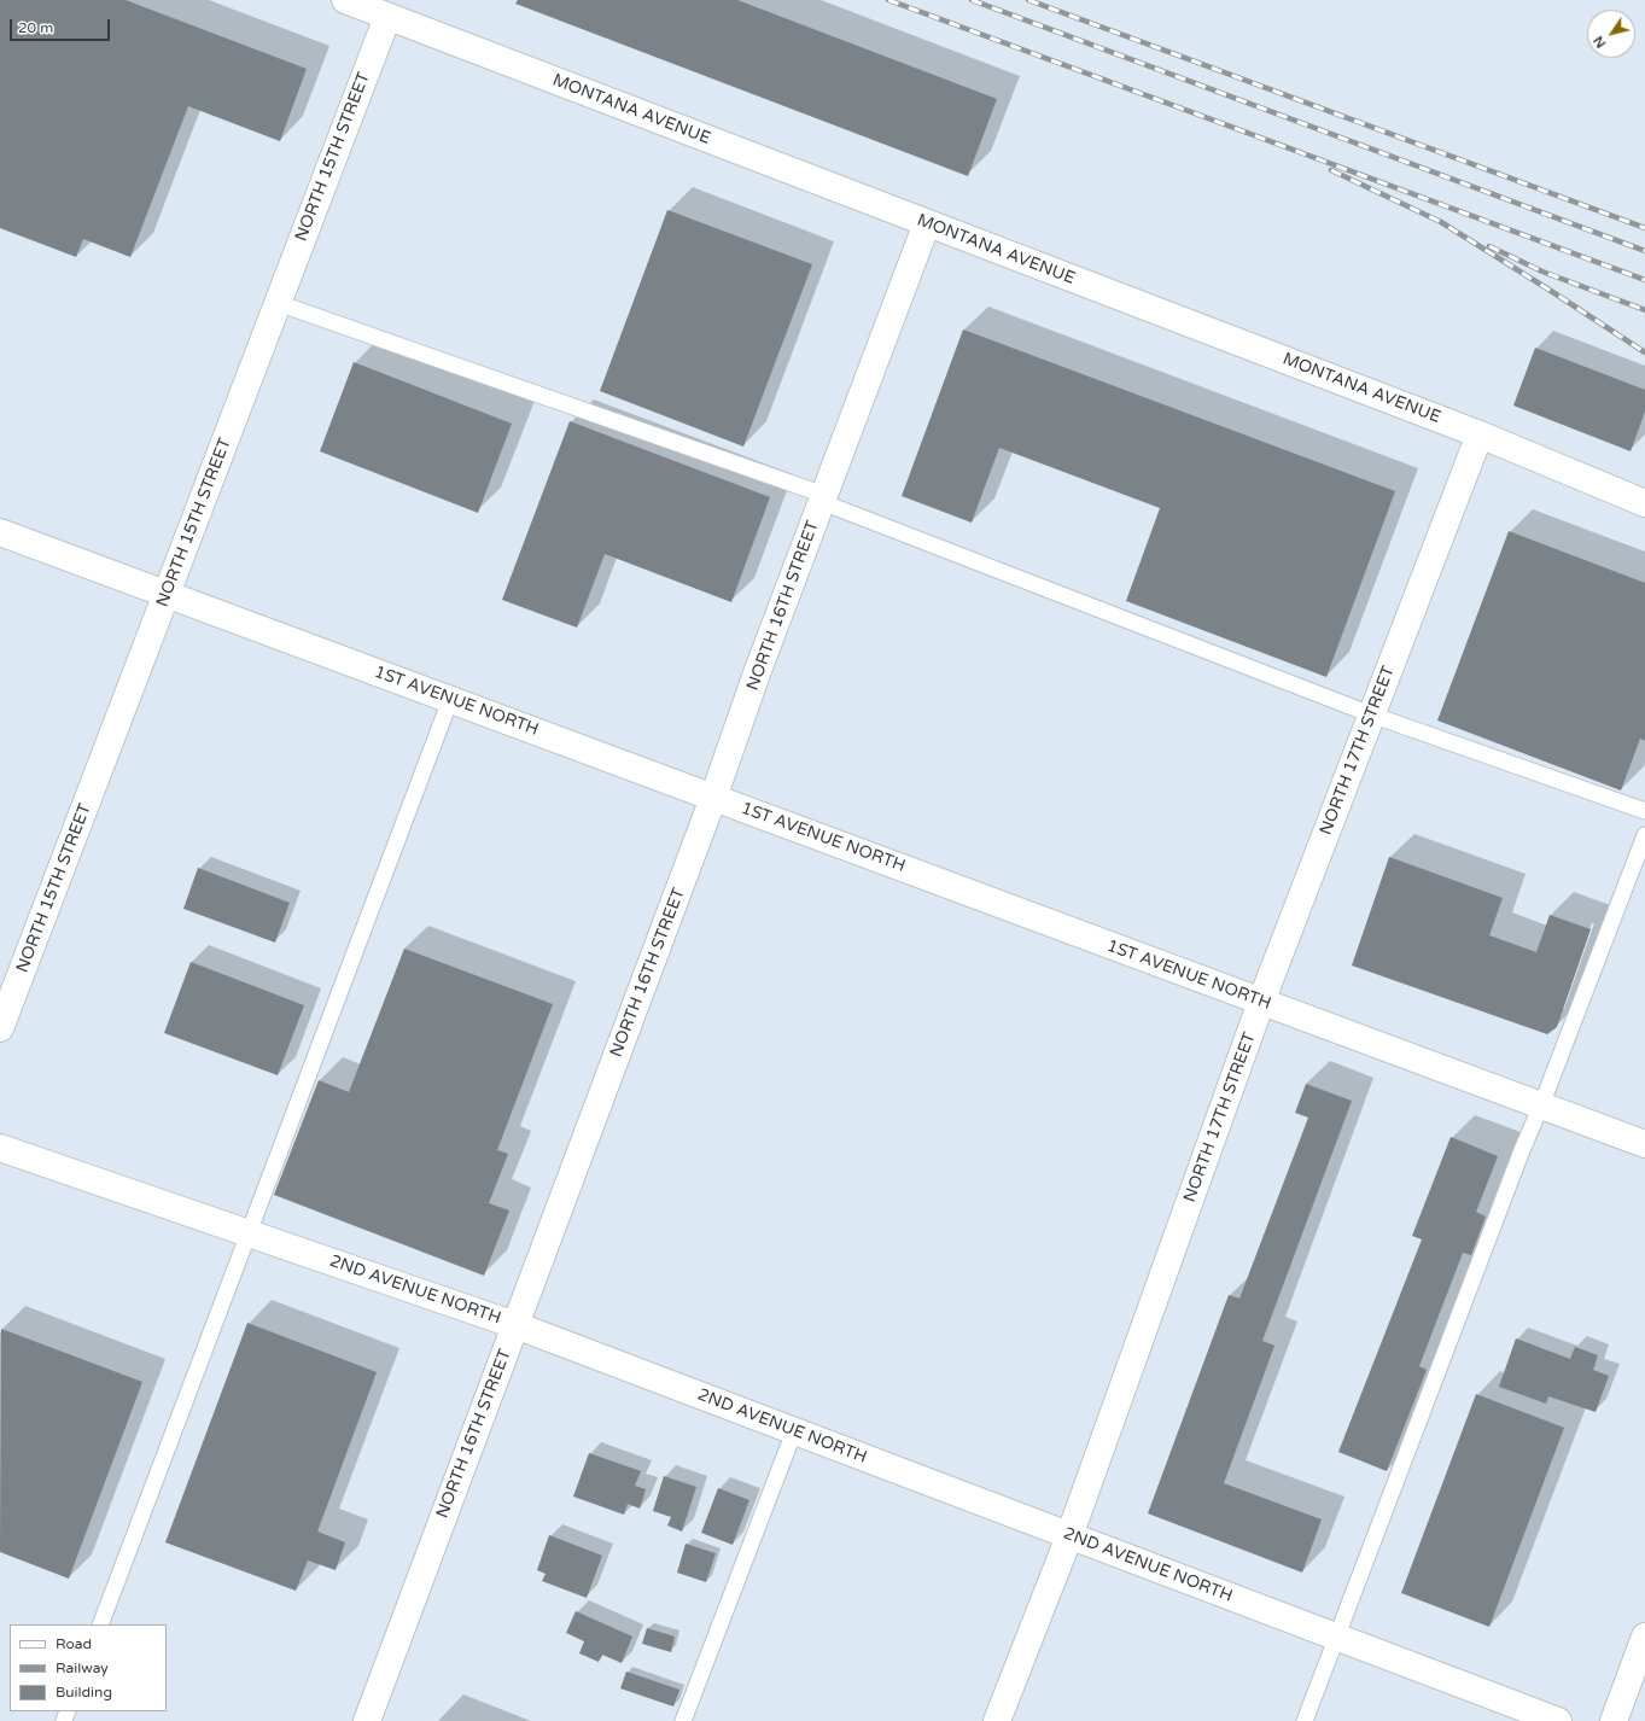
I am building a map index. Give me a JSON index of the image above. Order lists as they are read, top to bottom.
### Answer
{
  "streets": {
    "street": [
      "MONTANA AVENUE",
      "NORTH 15TH STREET",
      "NORTH 16TH STREET",
      "1ST AVENUE NORTH",
      "NORTH 17TH STREET",
      "2ND AVENUE NORTH"
    ]
  },
  "crossings": [
    ["MONTANA AVENUE", "NORTH 15TH STREET"],
    ["MONTANA AVENUE", "NORTH 16TH STREET"],
    ["MONTANA AVENUE", "NORTH 17TH STREET"],
    ["NORTH 15TH STREET", "1ST AVENUE NORTH"],
    ["NORTH 16TH STREET", "1ST AVENUE NORTH"],
    ["NORTH 16TH STREET", "2ND AVENUE NORTH"],
    ["1ST AVENUE NORTH", "NORTH 17TH STREET"],
    ["NORTH 17TH STREET", "2ND AVENUE NORTH"]
  ],
  "legend": ["Road", "Railway", "Building"],
  "scale_bar": "20 m",
  "north": "bottom left"
}
